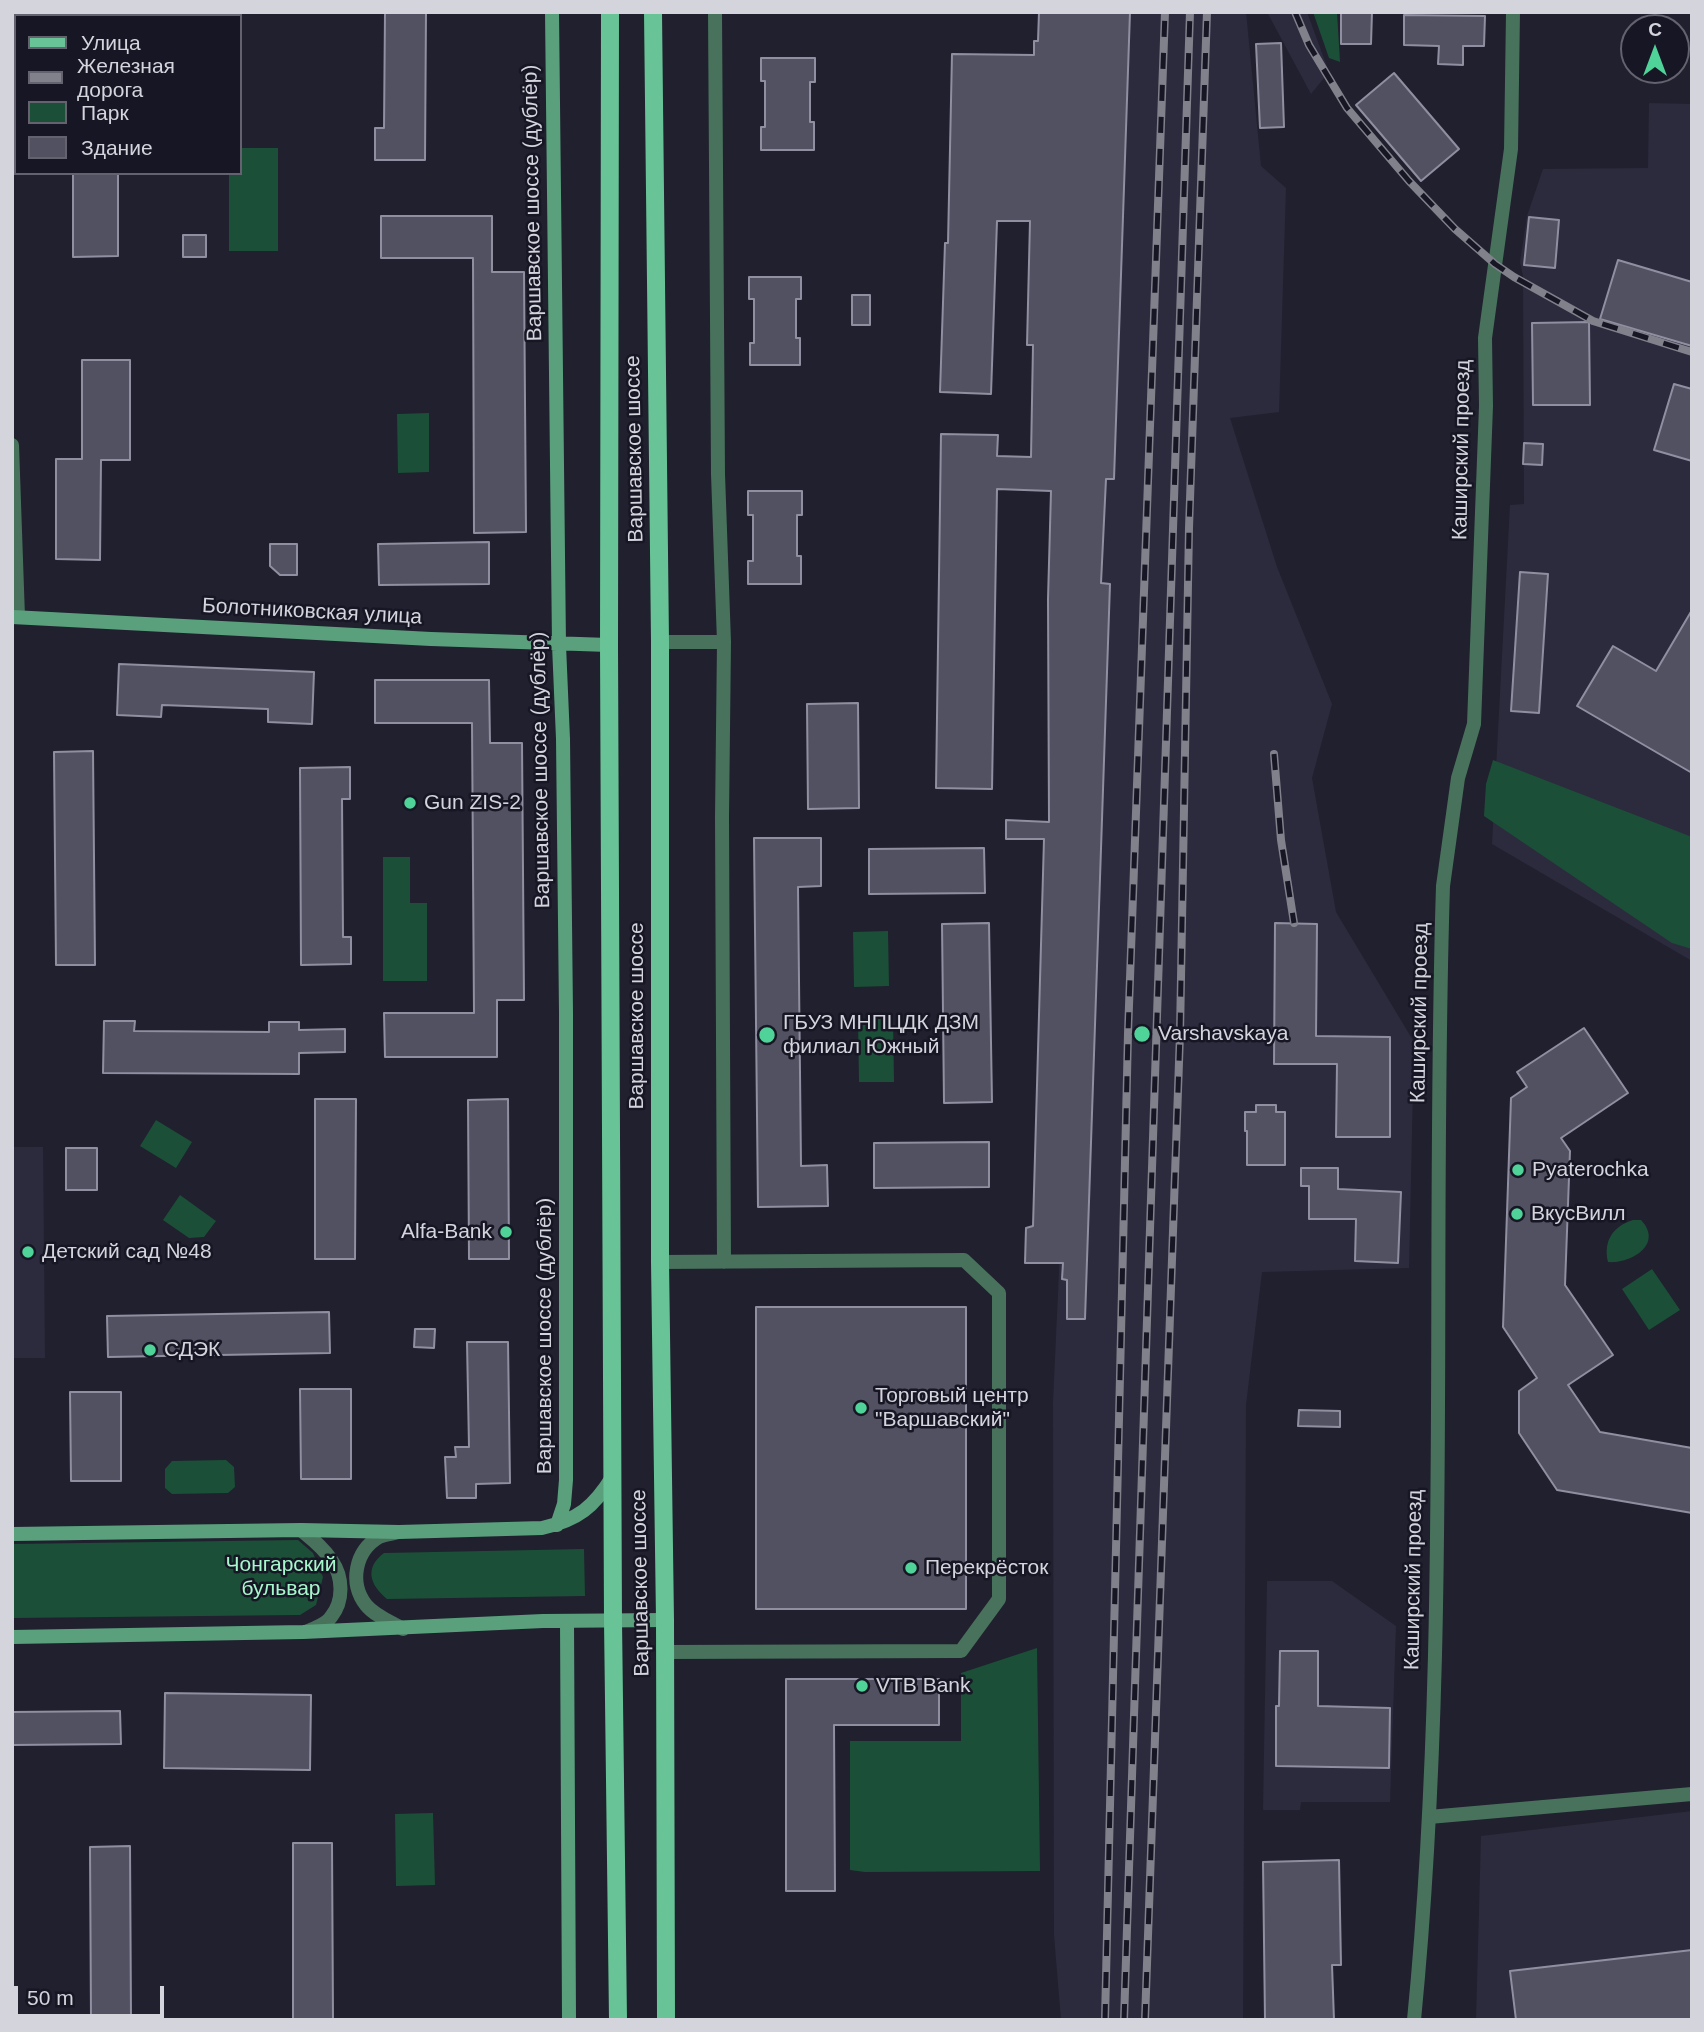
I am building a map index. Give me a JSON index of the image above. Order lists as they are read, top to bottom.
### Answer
{
  "streets": {
    "main road": ["Варшавское шоссе"],
    "street": ["Варшавское шоссе (дублёр)", "Каширский проезд", "Болотниковская улица"]
  },
  "crossings": [
    ["Варшавское шоссе (дублёр)", "Болотниковская улица"],
    ["Варшавское шоссе", "Болотниковская улица"]
  ],
  "parks": ["Чонгарский бульвар"],
  "places": [
    "Gun ZIS-2",
    "Varshavskaya",
    "ГБУЗ МНПЦДК ДЗМ филиал Южный",
    "Pyaterochka",
    "ВкусВилл",
    "Alfa-Bank",
    "Детский сад №48",
    "СДЭК",
    "Торговый центр \"Варшавский\"",
    "Перекрёсток",
    "VTB Bank"
  ],
  "legend": [
    "Улица",
    "Железная дорога",
    "Парк",
    "Здание"
  ],
  "scale_bar": "50 m",
  "north": "top"
}
